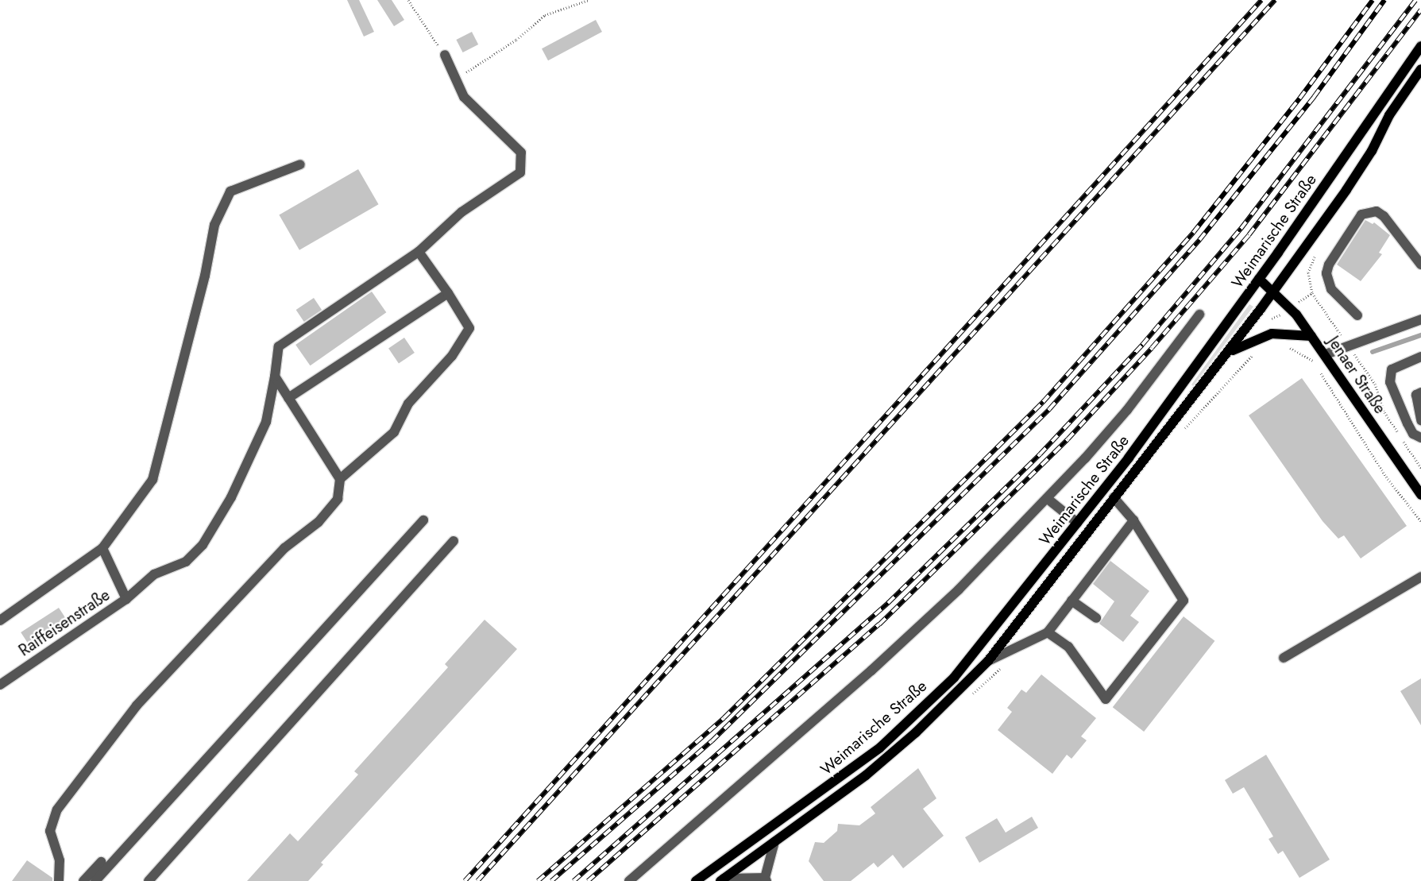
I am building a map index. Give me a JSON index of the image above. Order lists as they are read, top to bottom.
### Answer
{
  "streets": {
    "main road": ["Weimarische Straße", "Jenaer Straße"],
    "street": ["Raiffeisenstraße"]
  },
  "crossings": [
    ["Weimarische Straße", "Jenaer Straße"]
  ]
}
